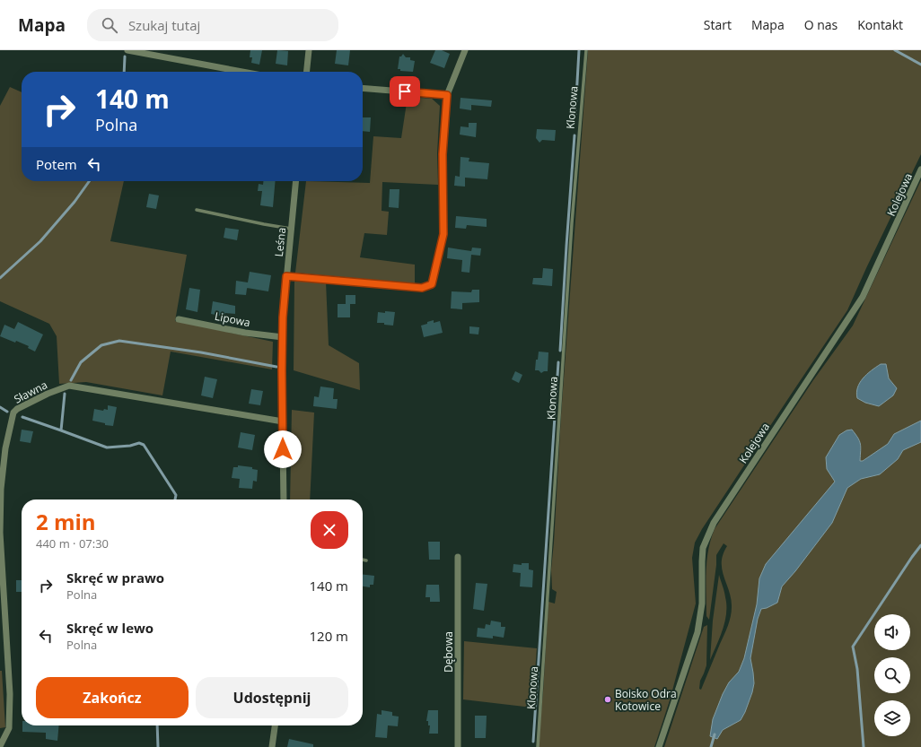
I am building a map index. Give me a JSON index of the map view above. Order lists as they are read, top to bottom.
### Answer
{
  "streets": {
    "street": [
      "Kolejowa",
      "Leśna",
      "Lipowa",
      "Sławna",
      "Dębowa"
    ],
    "lane": ["Klonowa"]
  },
  "crossings": [
    ["Leśna", "Lipowa"],
    ["Leśna", "Sławna"]
  ],
  "places": ["Boisko Odra Kotowice"],
  "page": {
    "header": "Mapa",
    "search": "Szukaj tutaj",
    "nav": [
      "Start",
      "Mapa",
      "O nas",
      "Kontakt"
    ],
    "turn": ["140 m", "Polna"],
    "then": "Potem",
    "heading": ["2 min", "440 m · 07:30"],
    "list": [
      {
        "name": "Skręć w prawo",
        "note": "Polna",
        "value": "140 m"
      },
      {
        "name": "Skręć w lewo",
        "note": "Polna",
        "value": "120 m"
      }
    ],
    "buttons": ["Zakończ", "Udostępnij"]
  }
}
